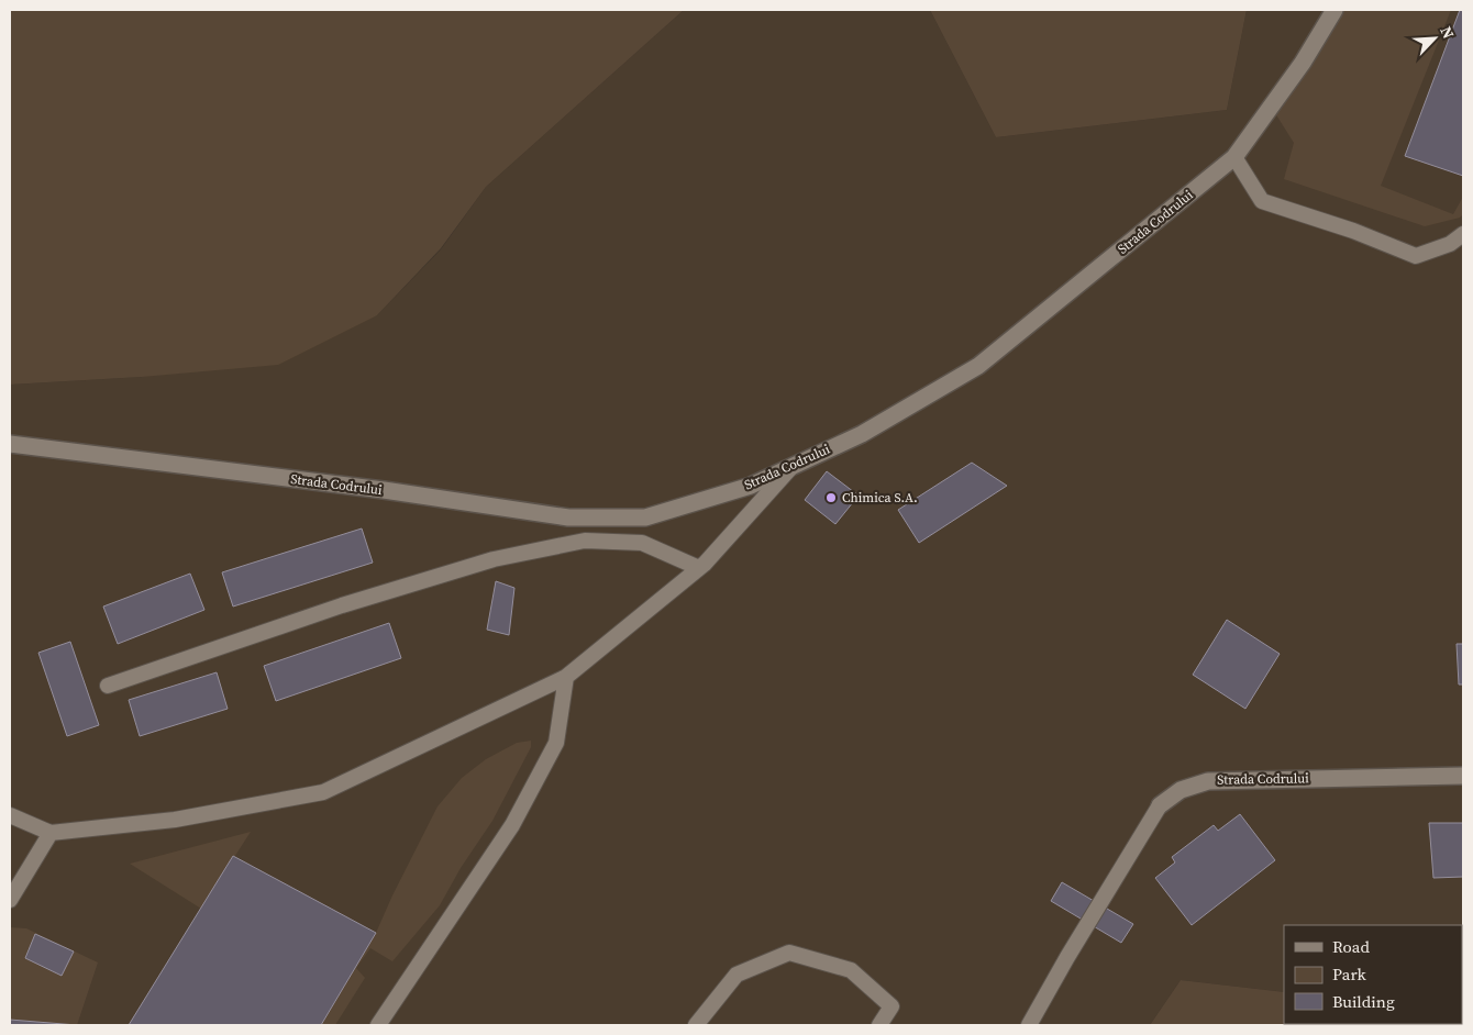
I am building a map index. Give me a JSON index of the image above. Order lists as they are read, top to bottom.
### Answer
{
  "streets": {
    "street": ["Strada Codrului"]
  },
  "places": ["Chimica S.A."],
  "legend": ["Road", "Park", "Building"],
  "north": "top right"
}
